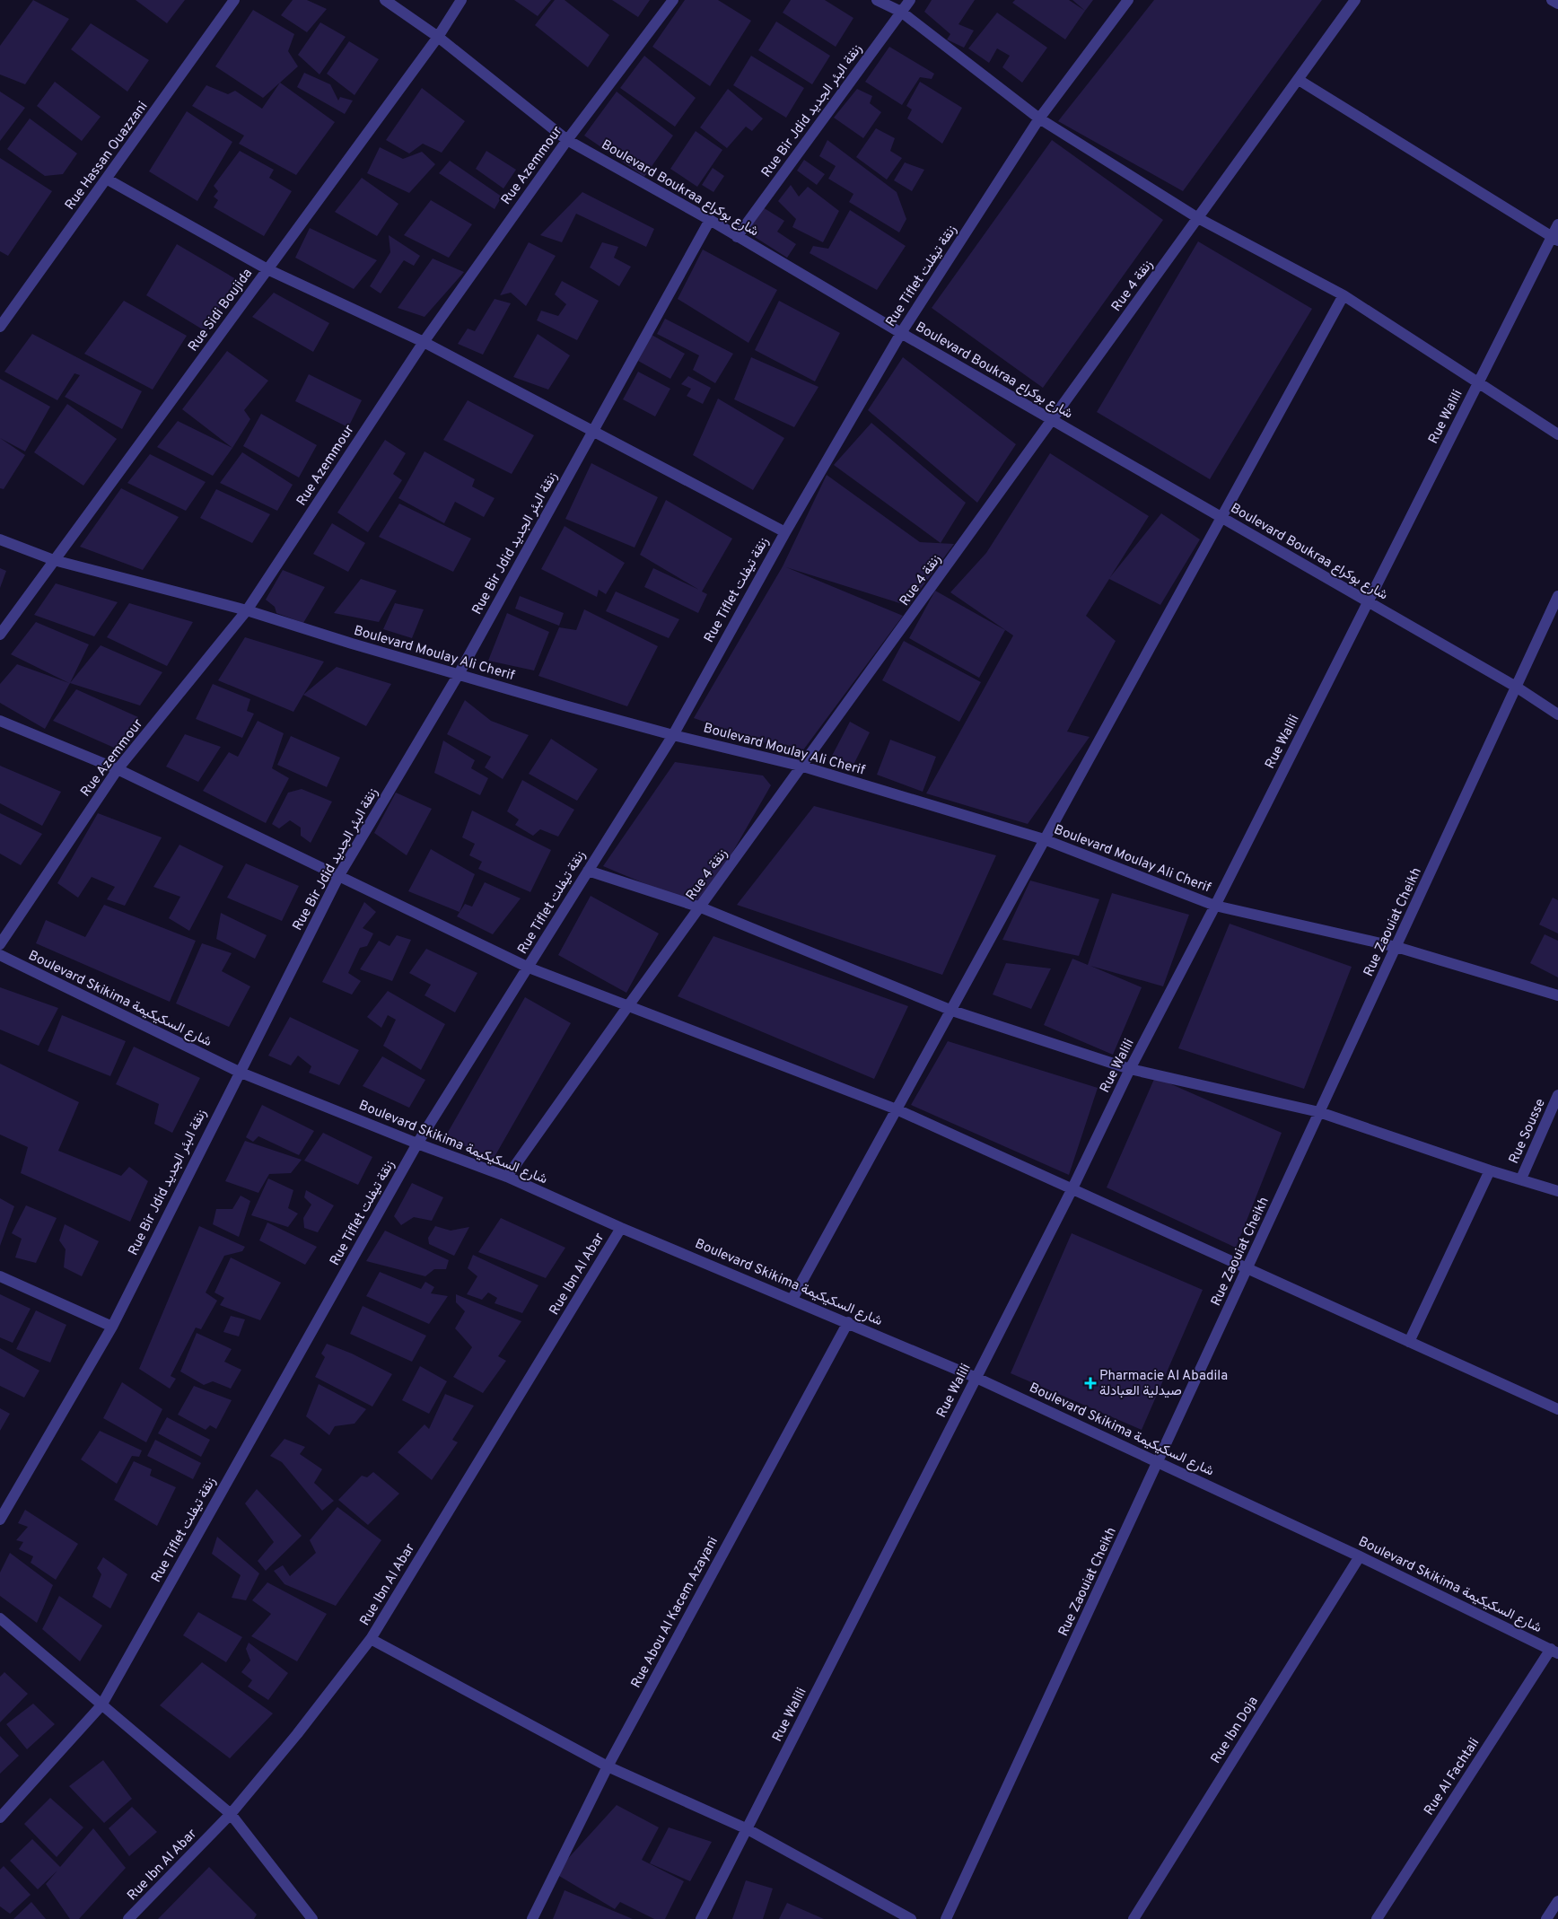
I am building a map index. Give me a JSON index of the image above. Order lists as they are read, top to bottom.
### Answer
{
  "streets": {
    "street": [
      "Rue Bir Jdid زنقة البئر الجديد",
      "Rue Hassan Ouazzani",
      "Rue Azemmour",
      "Boulevard Boukraa شارع بوكراع",
      "Rue Tiflet زنقة تيفلت",
      "Rue 4 زنقة",
      "Rue Sidi Boujida",
      "Rue Walili",
      "Boulevard Moulay Ali Cherif",
      "Rue Zaouiat Cheikh",
      "Boulevard Skikima شارع السكيكيمة",
      "Rue Sousse",
      "Rue Ibn Al Abar",
      "Rue Abou Al Kacem Azayani",
      "Rue Ibn Doja",
      "Rue Al Fachtali"
    ]
  },
  "crossings": [
    ["Rue Bir Jdid زنقة البئر الجديد", "Boulevard Boukraa شارع بوكراع"],
    ["Rue Bir Jdid زنقة البئر الجديد", "Boulevard Moulay Ali Cherif"],
    ["Rue Bir Jdid زنقة البئر الجديد", "Boulevard Skikima شارع السكيكيمة"],
    ["Rue Azemmour", "Boulevard Boukraa شارع بوكراع"],
    ["Rue Azemmour", "Boulevard Moulay Ali Cherif"],
    ["Boulevard Boukraa شارع بوكراع", "Rue Tiflet زنقة تيفلت"],
    ["Boulevard Boukraa شارع بوكراع", "Rue 4 زنقة"],
    ["Boulevard Boukraa شارع بوكراع", "Rue Sidi Boujida"],
    ["Boulevard Boukraa شارع بوكراع", "Rue Walili"],
    ["Boulevard Boukraa شارع بوكراع", "Rue Zaouiat Cheikh"],
    ["Rue Tiflet زنقة تيفلت", "Boulevard Moulay Ali Cherif"],
    ["Rue Tiflet زنقة تيفلت", "Boulevard Skikima شارع السكيكيمة"],
    ["Rue 4 زنقة", "Boulevard Moulay Ali Cherif"],
    ["Rue 4 زنقة", "Boulevard Skikima شارع السكيكيمة"],
    ["Rue Sidi Boujida", "Boulevard Moulay Ali Cherif"],
    ["Rue Walili", "Boulevard Moulay Ali Cherif"],
    ["Rue Walili", "Boulevard Skikima شارع السكيكيمة"],
    ["Boulevard Moulay Ali Cherif", "Rue Zaouiat Cheikh"],
    ["Rue Zaouiat Cheikh", "Boulevard Skikima شارع السكيكيمة"],
    ["Boulevard Skikima شارع السكيكيمة", "Rue Ibn Al Abar"],
    ["Boulevard Skikima شارع السكيكيمة", "Rue Abou Al Kacem Azayani"],
    ["Boulevard Skikima شارع السكيكيمة", "Rue Ibn Doja"],
    ["Boulevard Skikima شارع السكيكيمة", "Rue Al Fachtali"]
  ],
  "places": {
    "health": ["Pharmacie Al Abadila صيدلية العبادلة"]
  }
}
